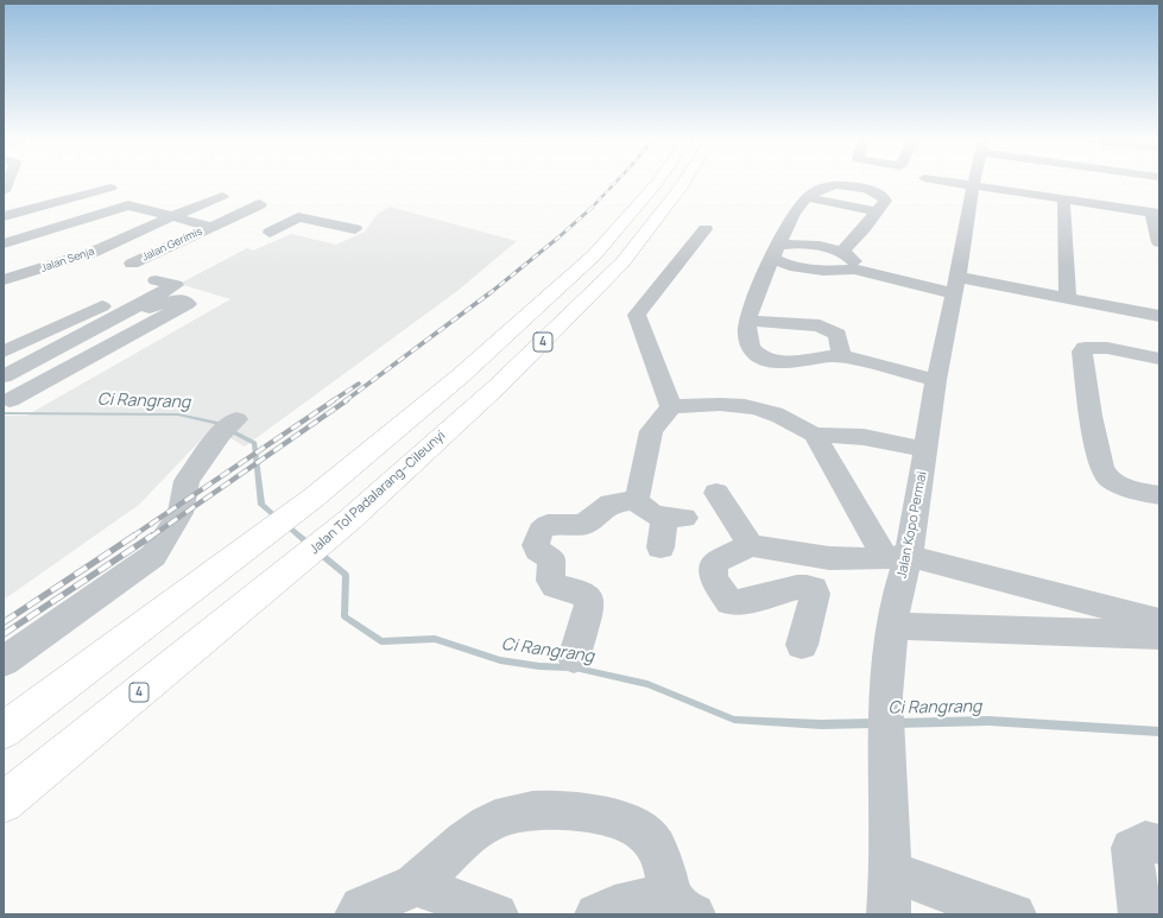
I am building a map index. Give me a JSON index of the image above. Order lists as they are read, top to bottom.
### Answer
{
  "streets": {
    "highway": ["4", "Jalan Tol Padalarang–Cileunyi"],
    "street": ["Jalan Gerimis", "Jalan Senja", "Jalan Kopo Permai"]
  },
  "water": ["Ci Rangrang"]
}
